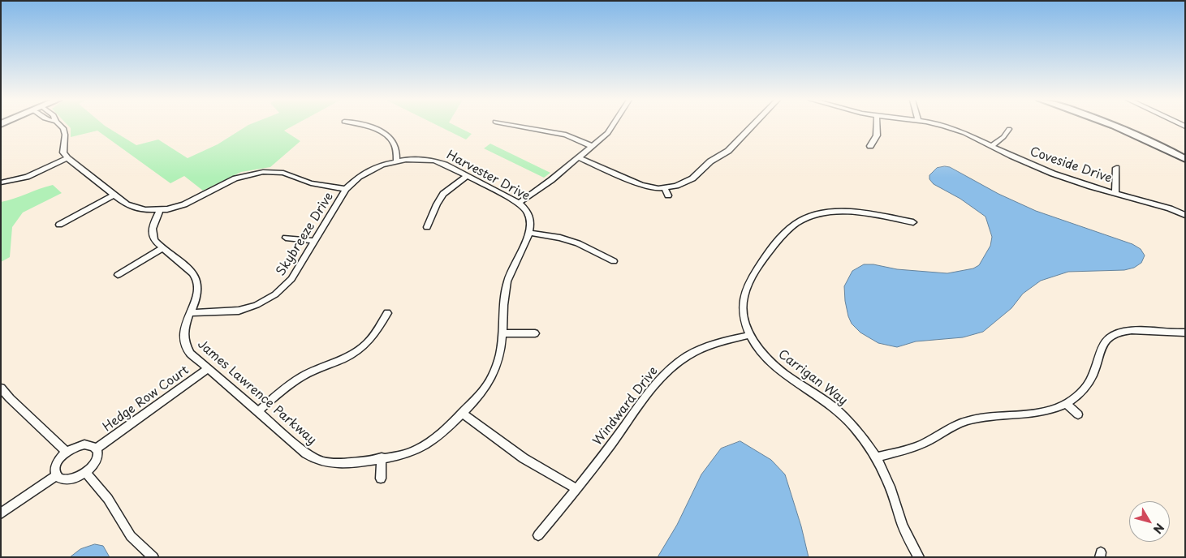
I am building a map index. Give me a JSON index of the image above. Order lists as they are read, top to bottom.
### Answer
{
  "streets": {
    "street": [
      "Coveside Drive",
      "Harvester Drive",
      "Skybreeze Drive",
      "Carrigan Way",
      "James Lawrence Parkway",
      "Hedge Row Court",
      "Windward Drive"
    ]
  },
  "crossings": [
    ["Harvester Drive", "Skybreeze Drive"],
    ["Harvester Drive", "James Lawrence Parkway"],
    ["Skybreeze Drive", "James Lawrence Parkway"],
    ["Carrigan Way", "Windward Drive"],
    ["James Lawrence Parkway", "Hedge Row Court"]
  ],
  "north": "bottom right"
}
